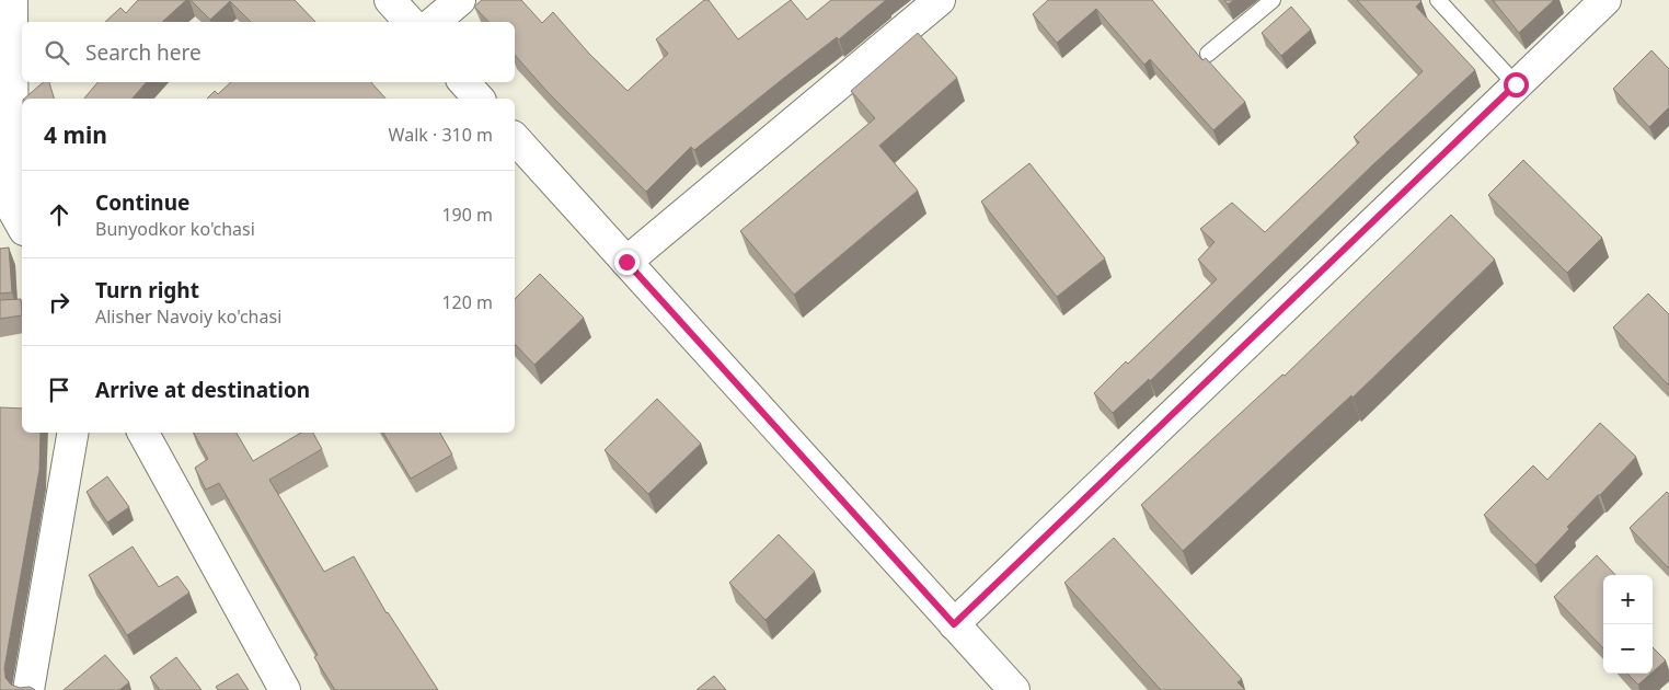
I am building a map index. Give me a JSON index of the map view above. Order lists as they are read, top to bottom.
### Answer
{
  "page": {
    "search": "Search here",
    "heading": ["4 min", "Walk · 310 m"],
    "list": [
      ["Continue", "Bunyodkor ko'chasi", "190 m"],
      ["Turn right", "Alisher Navoiy ko'chasi", "120 m"],
      "Arrive at destination"
    ],
    "map_buttons": ["+", "−"]
  }
}
